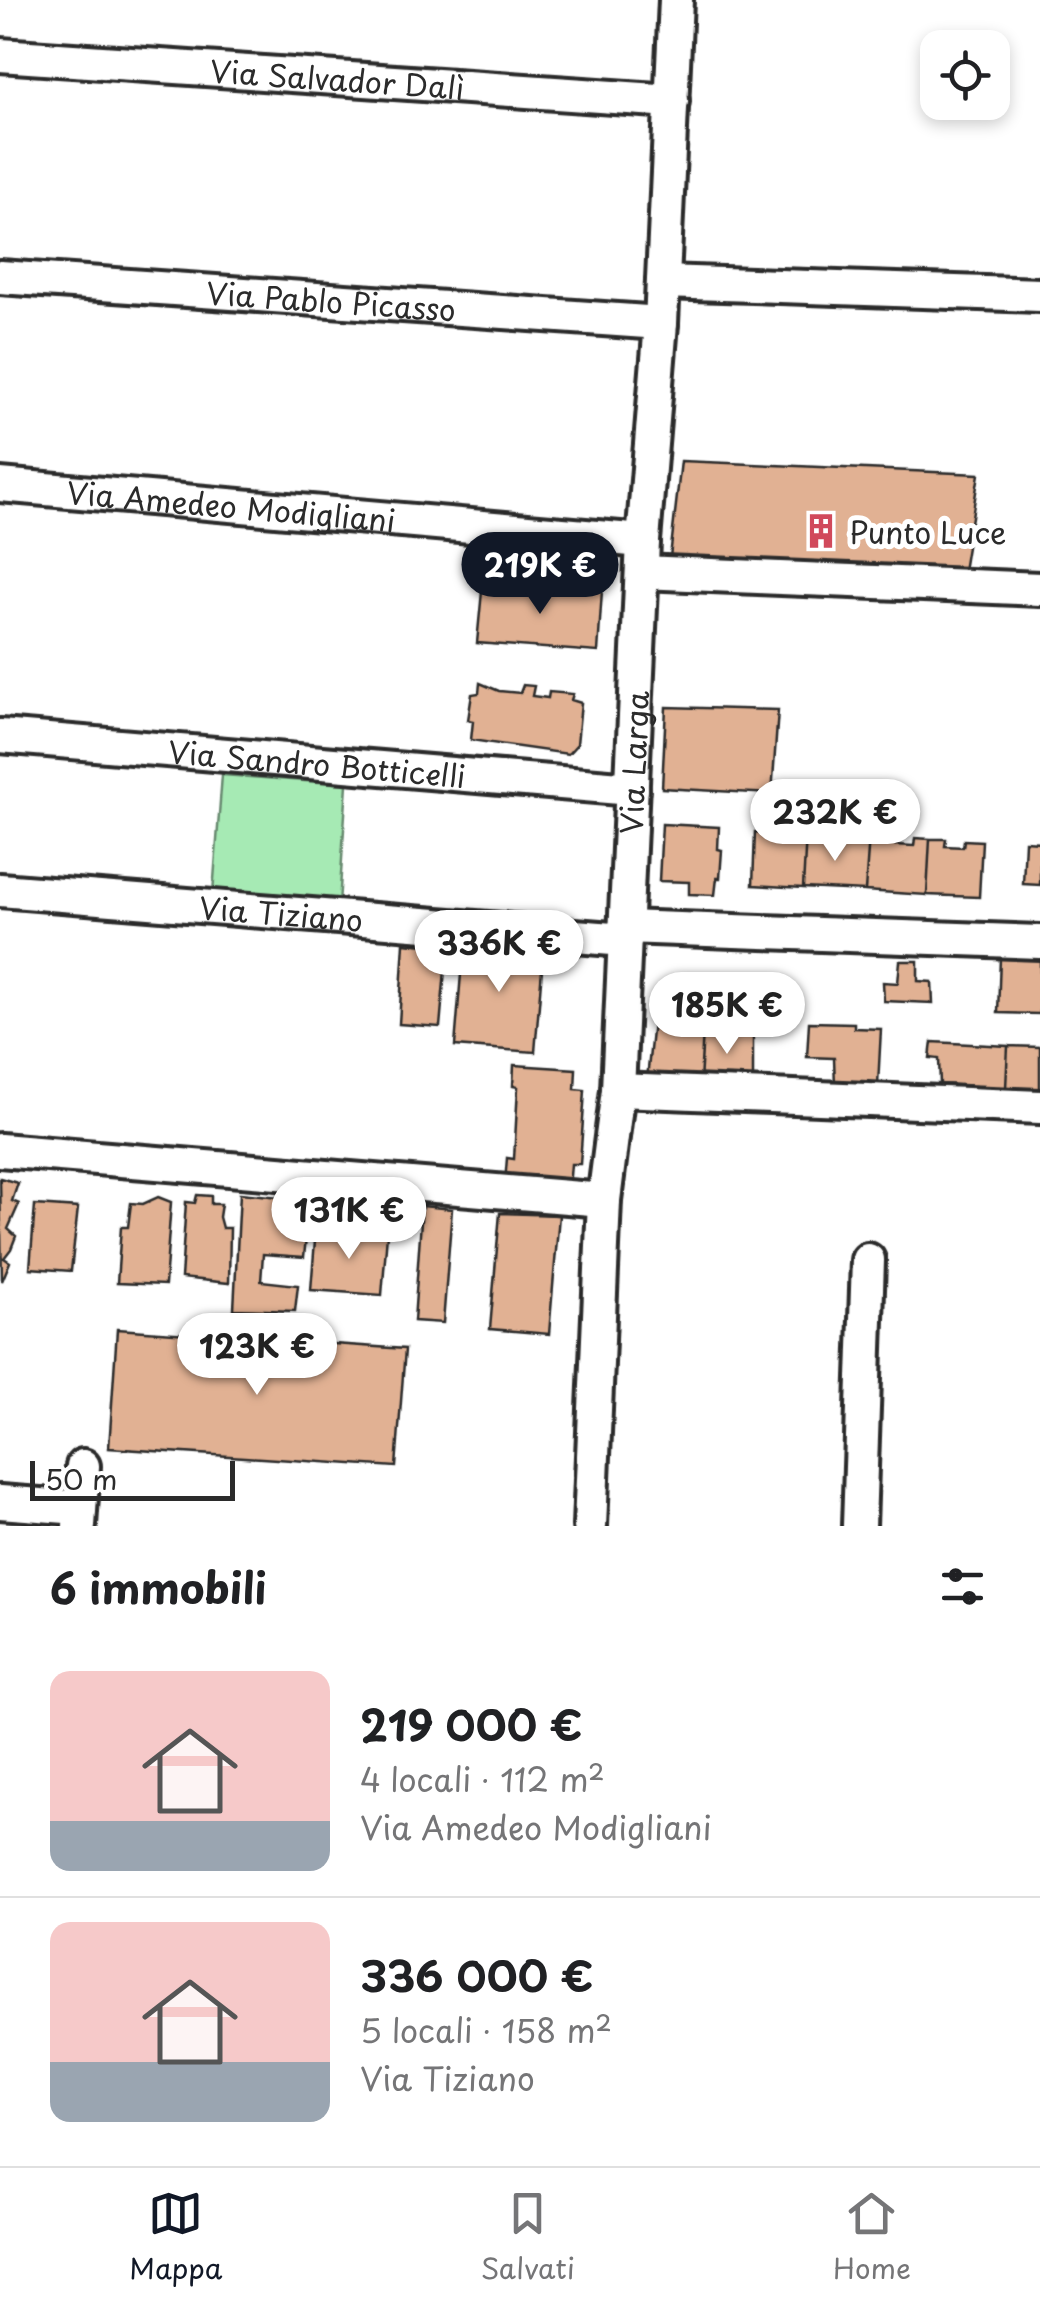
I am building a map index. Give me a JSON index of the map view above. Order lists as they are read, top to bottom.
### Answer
{
  "streets": {
    "street": [
      "Via Salvador Dalì",
      "Via Pablo Picasso",
      "Via Amedeo Modigliani",
      "Via Sandro Botticelli",
      "Via Larga",
      "Via Tiziano"
    ]
  },
  "crossings": [
    ["Via Salvador Dalì", "Via Larga"],
    ["Via Pablo Picasso", "Via Larga"],
    ["Via Amedeo Modigliani", "Via Larga"],
    ["Via Sandro Botticelli", "Via Larga"],
    ["Via Larga", "Via Tiziano"]
  ],
  "places": {
    "building": ["Punto Luce"]
  },
  "scale_bar": "50 m",
  "page": {
    "price": [
      "219K €",
      "232K €",
      "336K €",
      "185K €",
      "131K €",
      "123K €"
    ],
    "scale": "50 m",
    "heading": "6 immobili",
    "list": [
      {
        "name": "219 000 €",
        "note": "4 locali · 112 m² · Via Amedeo Modigliani"
      },
      {
        "name": "336 000 €",
        "note": "5 locali · 158 m² · Via Tiziano"
      }
    ],
    "tabs": ["Mappa", "Salvati", "Home"]
  }
}
